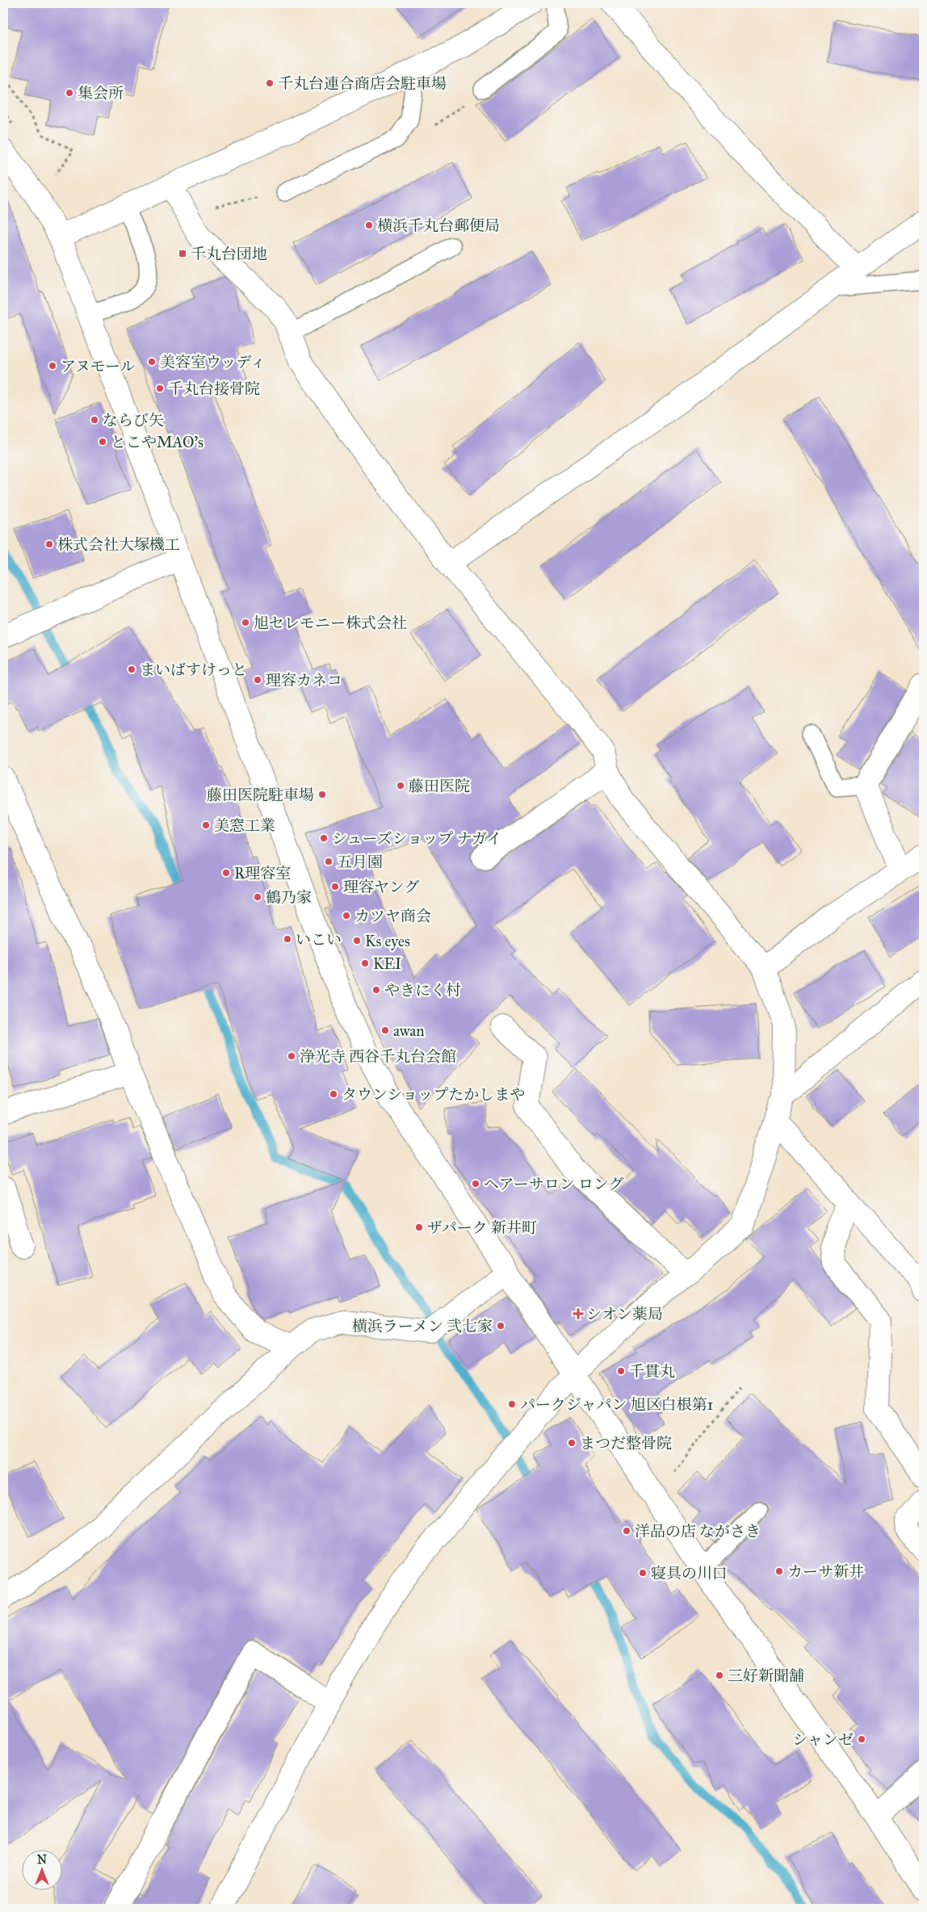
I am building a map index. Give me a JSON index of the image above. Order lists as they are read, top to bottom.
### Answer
{
  "places": {
    "other": [
      "千丸台連合商店会駐車場",
      "集会所",
      "横浜千丸台郵便局",
      "美容室ウッディ",
      "アヌモール",
      "千丸台接骨院",
      "ならび矢",
      "とこやMAO's",
      "株式会社大塚機工",
      "旭セレモニー株式会社",
      "まいばすけっと",
      "理容カネコ",
      "藤田医院",
      "藤田医院駐車場",
      "美窓工業",
      "シューズショップ ナガイ",
      "五月園",
      "R理容室",
      "理容ヤング",
      "鶴乃家",
      "カツヤ商会",
      "いこい",
      "Ks eyes",
      "KEI",
      "やきにく村",
      "awan",
      "浄光寺 西谷千丸台会館",
      "タウンショップたかしまや",
      "ヘアーサロン ロング",
      "ザパーク 新井町",
      "横浜ラーメン 弐七家",
      "千貫丸",
      "パークジャパン 旭区白根第1",
      "まつだ整骨院",
      "洋品の店 ながさき",
      "カーサ新井",
      "寝具の川口",
      "三好新聞舗",
      "シャンゼ"
    ],
    "transit": ["千丸台団地"],
    "health": ["シオン薬局"]
  },
  "north": "top"
}
